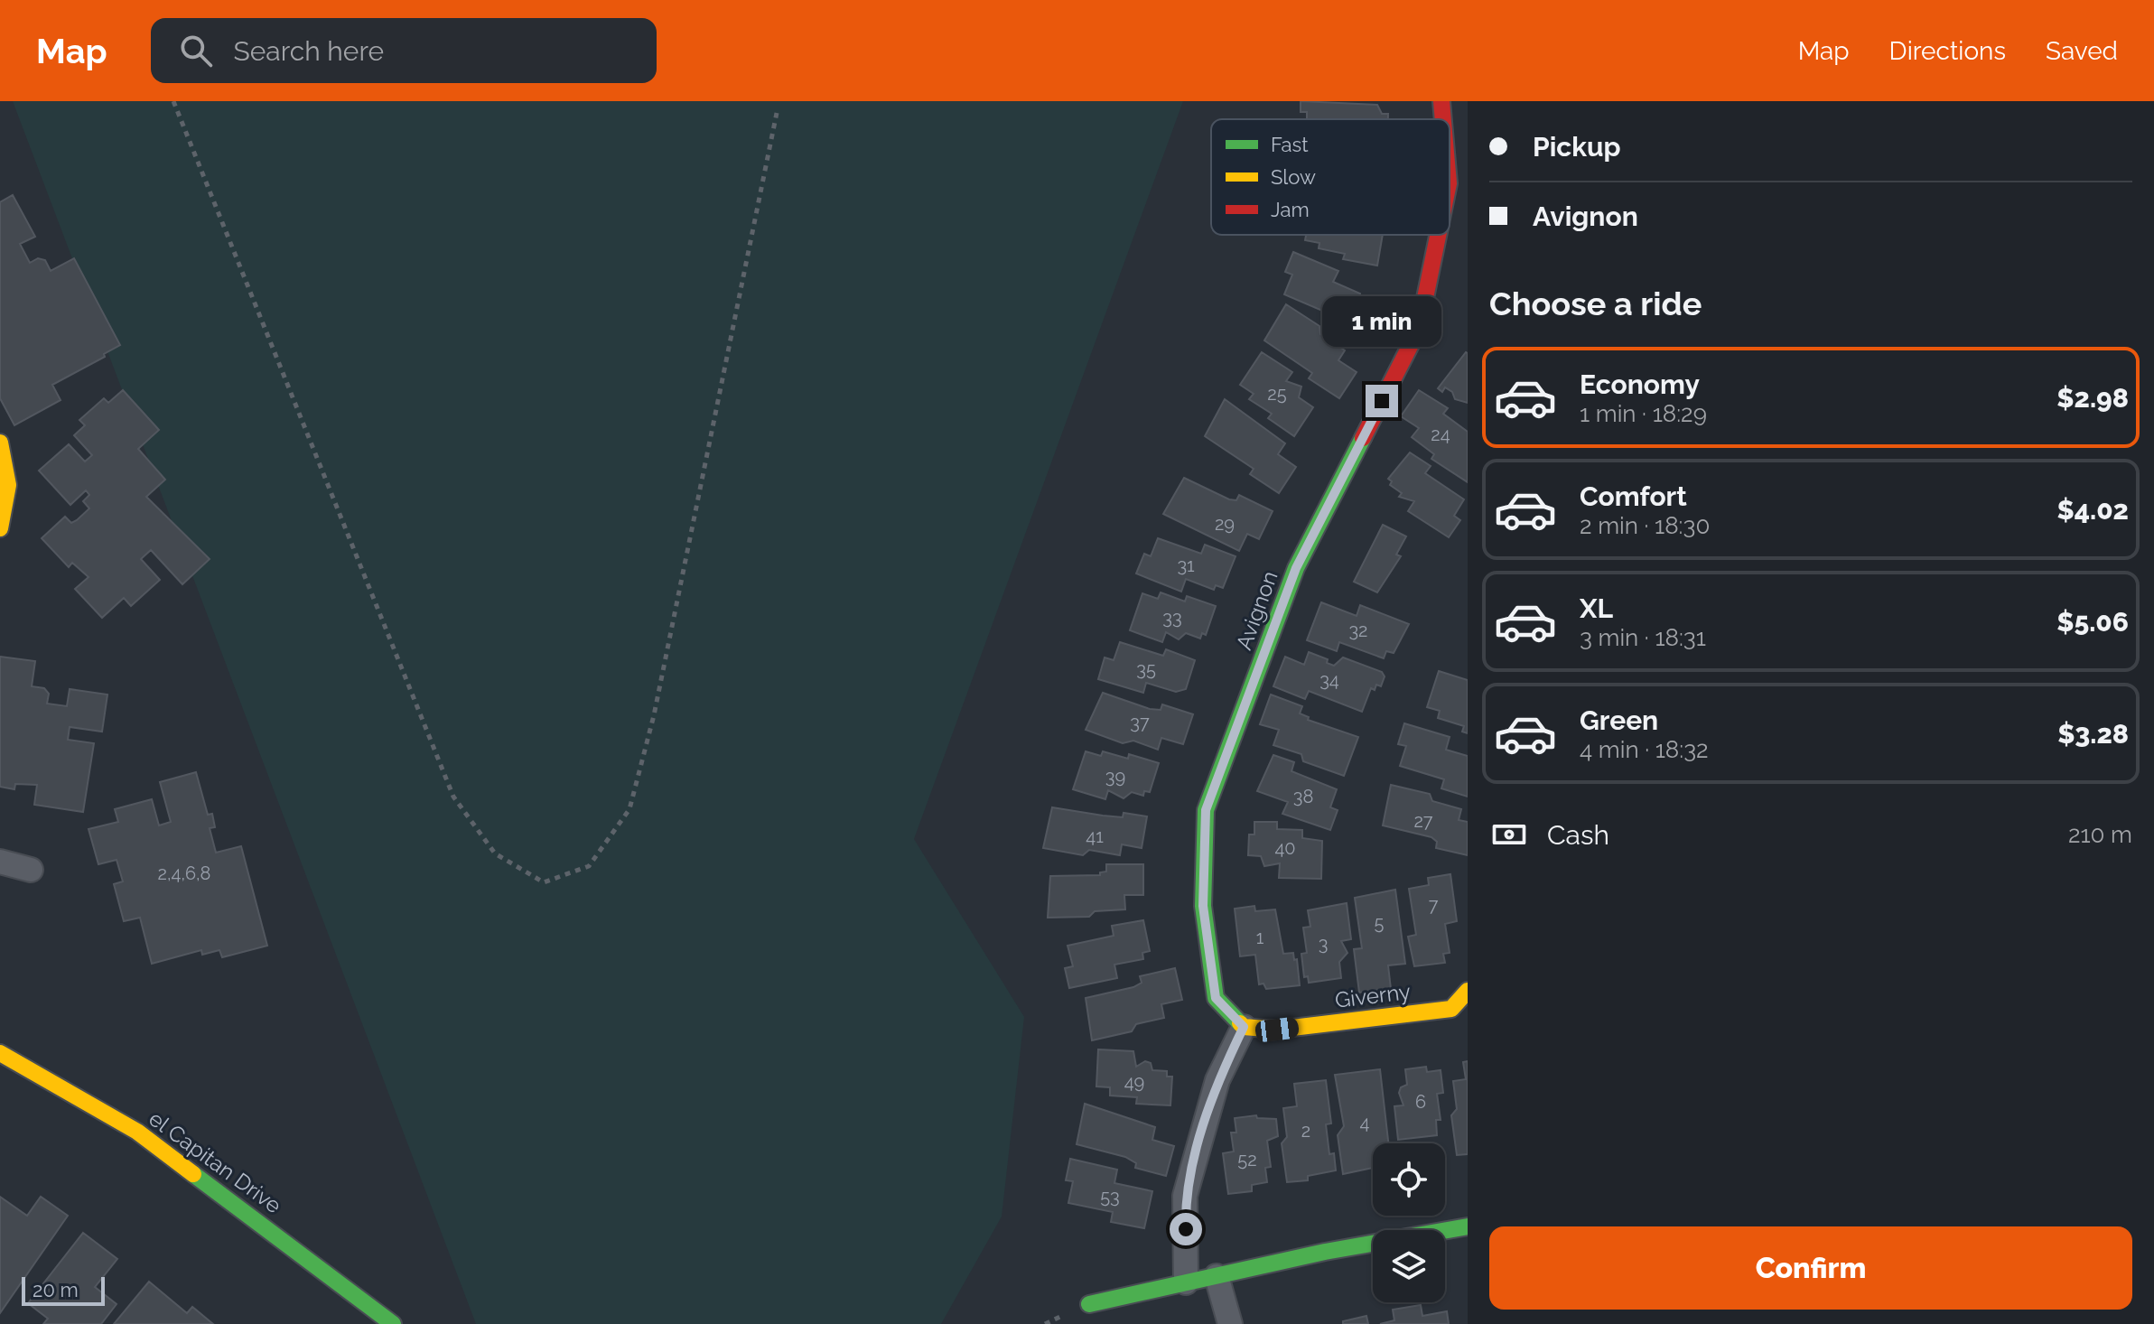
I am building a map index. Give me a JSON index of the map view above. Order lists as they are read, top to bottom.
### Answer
{
  "streets": {
    "street": ["Avignon", "Giverny", "el Capitan Drive"]
  },
  "crossings": [
    ["Avignon", "Giverny"]
  ],
  "house_numbers": [
    "25",
    "24",
    "29",
    "31",
    "33",
    "32",
    "35",
    "34",
    "37",
    "39",
    "38",
    "27",
    "41",
    "40",
    "2,4,6,8",
    "7",
    "5",
    "1",
    "3",
    "49",
    "6",
    "4",
    "2",
    "52",
    "53"
  ],
  "legend": ["Fast", "Slow", "Jam"],
  "scale_bar": "20 m",
  "page": {
    "header": "Map",
    "search": "Search here",
    "nav": ["Map", "Directions", "Saved"],
    "banner": ["Pickup", "Avignon"],
    "heading": "Choose a ride",
    "bubble": "1 min",
    "list": [
      {
        "name": "Economy",
        "note": "1 min · 18:29",
        "value": "$2.98"
      },
      {
        "name": "Comfort",
        "note": "2 min · 18:30",
        "value": "$4.02"
      },
      {
        "name": "XL",
        "note": "3 min · 18:31",
        "value": "$5.06"
      },
      {
        "name": "Green",
        "note": "4 min · 18:32",
        "value": "$3.28"
      }
    ],
    "pay": ["Cash", "210 m"],
    "buttons": "Confirm",
    "scale": "20 m"
  }
}
